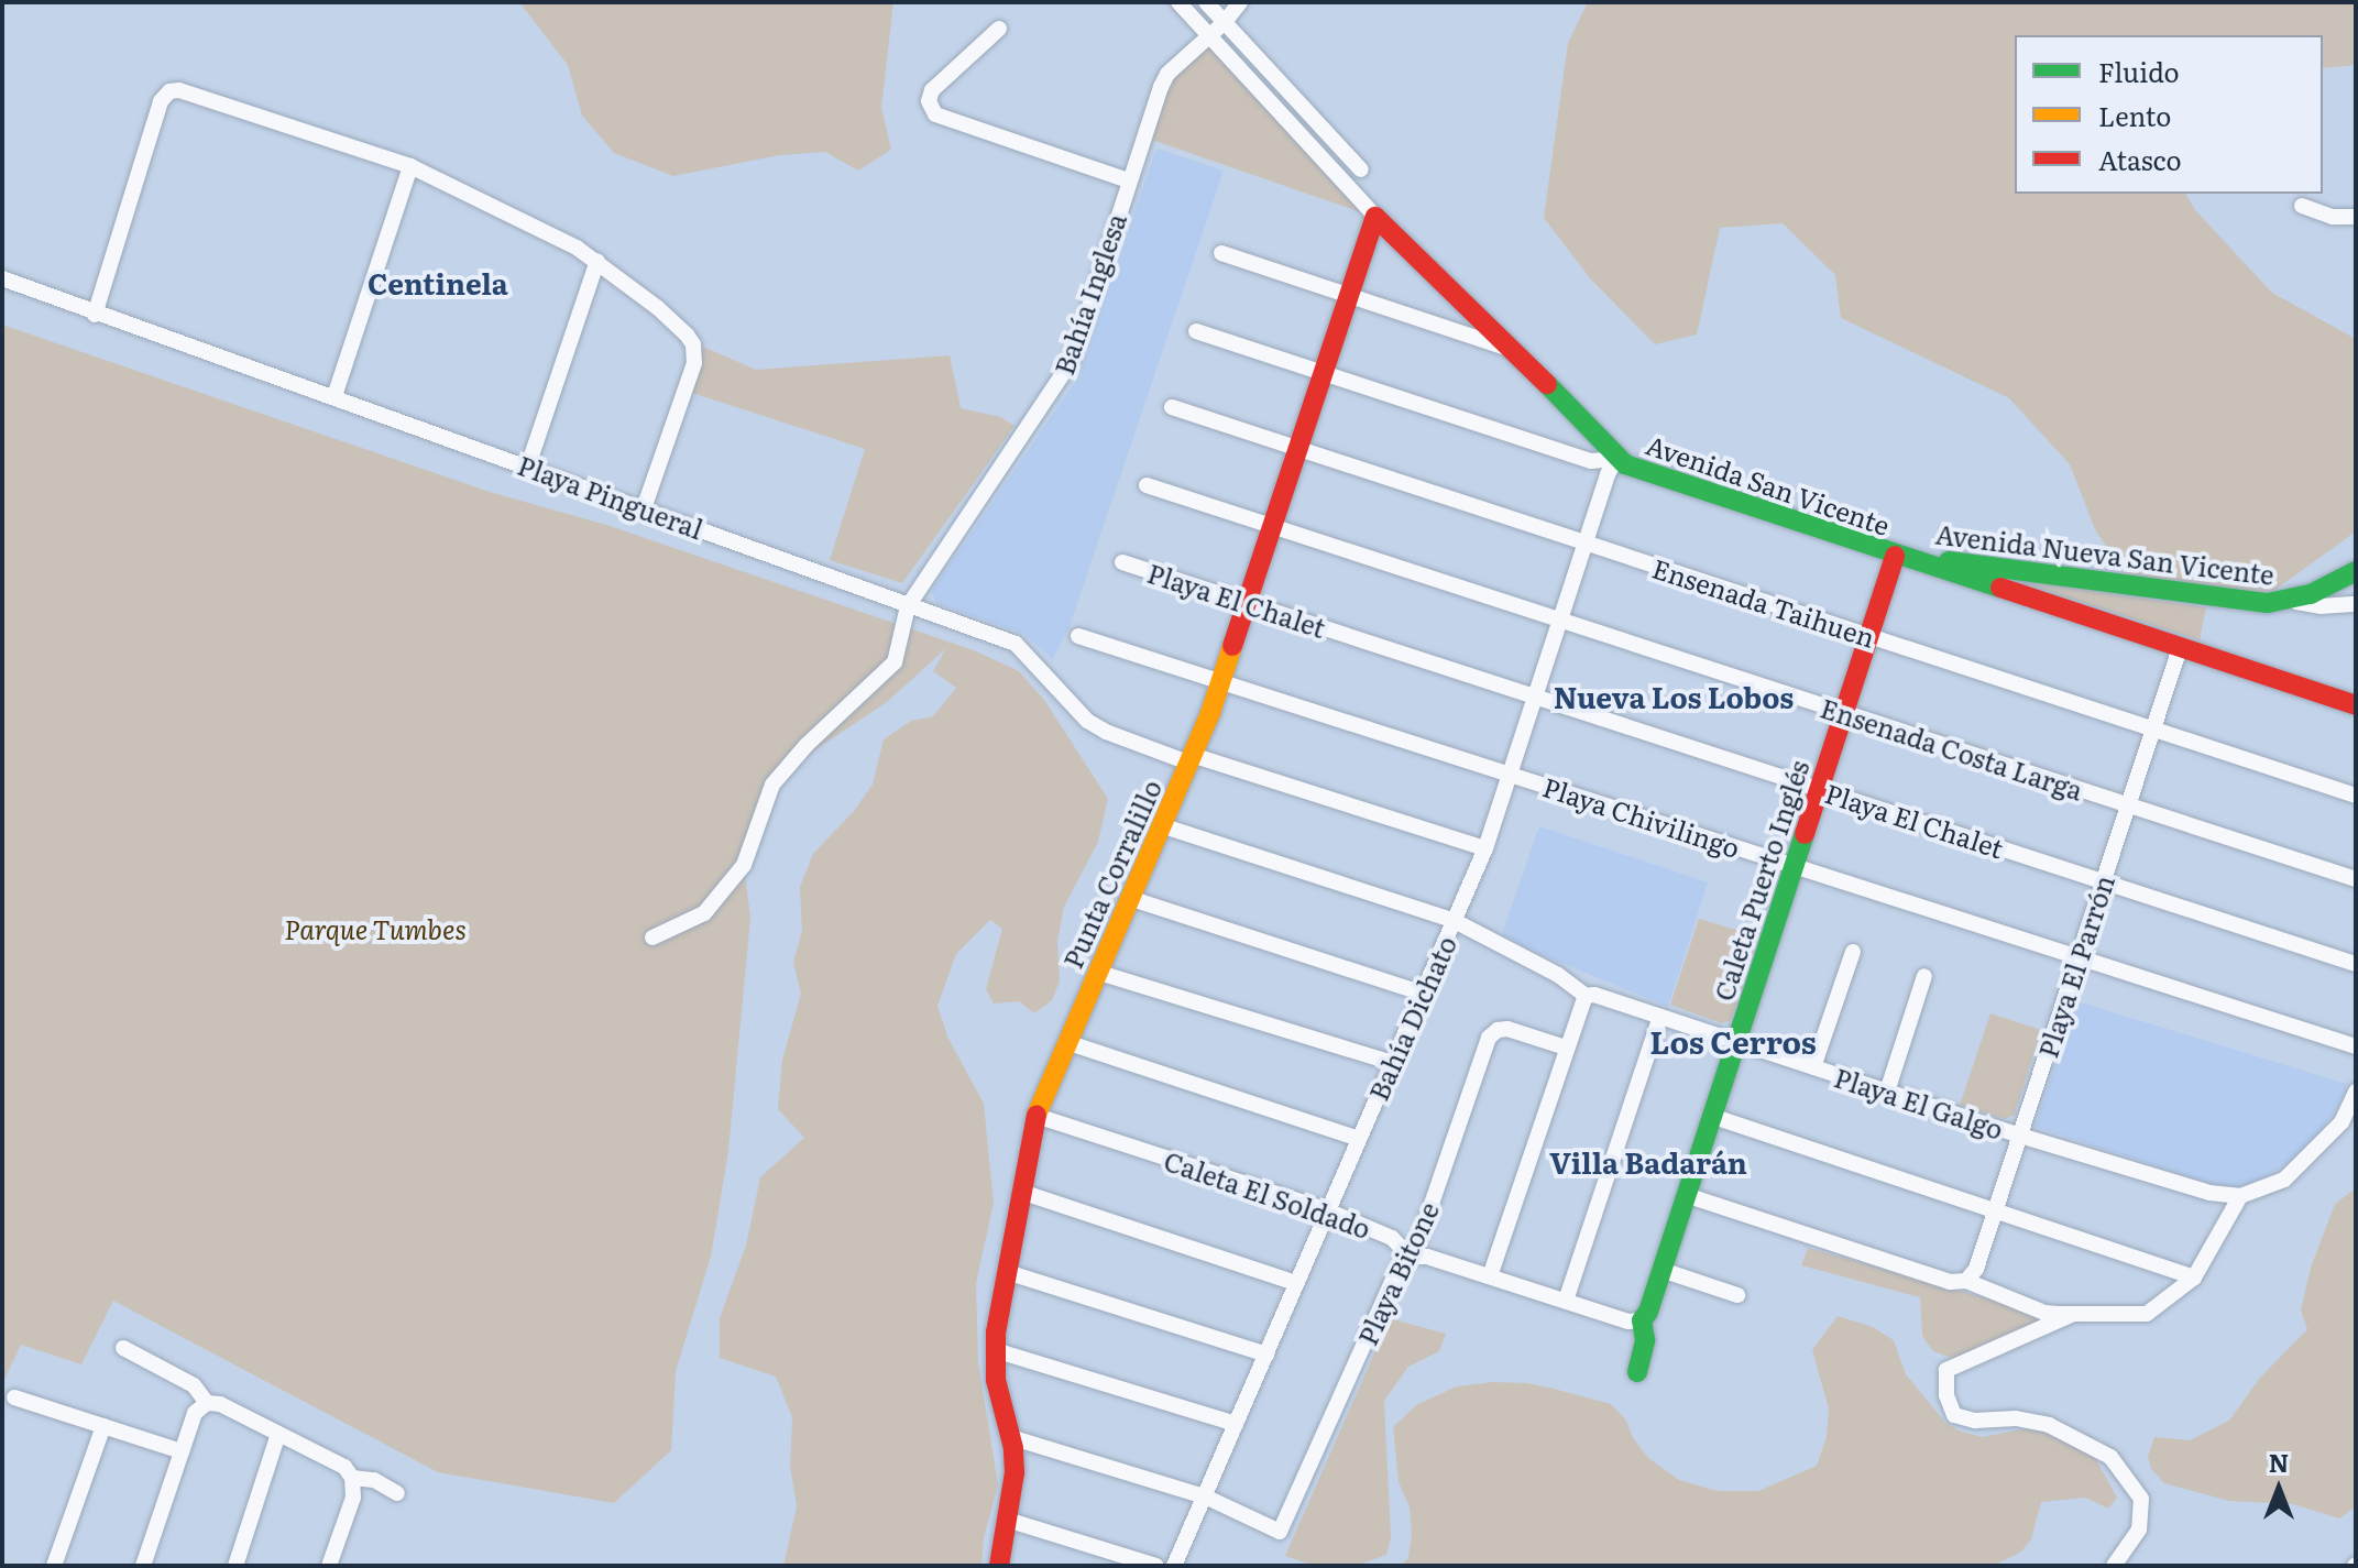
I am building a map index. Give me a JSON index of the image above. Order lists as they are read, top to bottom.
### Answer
{
  "streets": {
    "street": [
      "Bahía Inglesa",
      "Avenida San Vicente",
      "Playa Pingueral",
      "Avenida Nueva San Vicente",
      "Playa El Chalet",
      "Ensenada Taihuen",
      "Ensenada Costa Larga",
      "Playa Chivilingo",
      "Punta Corralillo",
      "Caleta Puerto Inglés",
      "Playa El Parrón",
      "Bahía Dichato",
      "Playa El Galgo",
      "Caleta El Soldado",
      "Playa Bitone"
    ]
  },
  "crossings": [
    ["Bahía Inglesa", "Avenida San Vicente"],
    ["Bahía Inglesa", "Playa Pingueral"],
    ["Avenida San Vicente", "Avenida Nueva San Vicente"],
    ["Avenida San Vicente", "Punta Corralillo"],
    ["Avenida San Vicente", "Caleta Puerto Inglés"],
    ["Avenida San Vicente", "Playa El Parrón"],
    ["Avenida San Vicente", "Bahía Dichato"],
    ["Playa Pingueral", "Punta Corralillo"],
    ["Playa Pingueral", "Bahía Dichato"],
    ["Avenida Nueva San Vicente", "Caleta Puerto Inglés"],
    ["Playa El Chalet", "Punta Corralillo"],
    ["Playa El Chalet", "Caleta Puerto Inglés"],
    ["Playa El Chalet", "Playa El Parrón"],
    ["Playa El Chalet", "Bahía Dichato"],
    ["Ensenada Taihuen", "Punta Corralillo"],
    ["Ensenada Taihuen", "Caleta Puerto Inglés"],
    ["Ensenada Taihuen", "Playa El Parrón"],
    ["Ensenada Taihuen", "Bahía Dichato"],
    ["Ensenada Costa Larga", "Punta Corralillo"],
    ["Ensenada Costa Larga", "Caleta Puerto Inglés"],
    ["Ensenada Costa Larga", "Playa El Parrón"],
    ["Ensenada Costa Larga", "Bahía Dichato"],
    ["Playa Chivilingo", "Punta Corralillo"],
    ["Playa Chivilingo", "Caleta Puerto Inglés"],
    ["Playa Chivilingo", "Playa El Parrón"],
    ["Playa Chivilingo", "Bahía Dichato"],
    ["Punta Corralillo", "Playa El Galgo"],
    ["Punta Corralillo", "Caleta El Soldado"],
    ["Caleta Puerto Inglés", "Playa El Galgo"],
    ["Caleta Puerto Inglés", "Caleta El Soldado"],
    ["Playa El Parrón", "Playa El Galgo"],
    ["Bahía Dichato", "Playa El Galgo"],
    ["Bahía Dichato", "Caleta El Soldado"],
    ["Bahía Dichato", "Playa Bitone"],
    ["Caleta El Soldado", "Playa Bitone"]
  ],
  "districts": [
    "Centinela",
    "Nueva Los Lobos",
    "Los Cerros",
    "Villa Badarán"
  ],
  "parks": ["Parque Tumbes"],
  "legend": ["Fluido", "Lento", "Atasco"],
  "north": "top"
}
